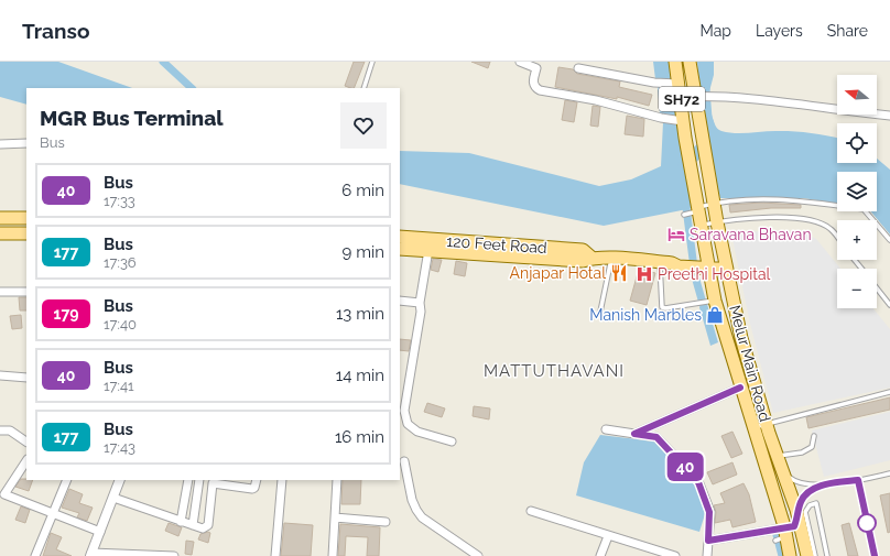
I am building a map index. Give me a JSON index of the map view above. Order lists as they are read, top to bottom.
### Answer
{
  "streets": {
    "main road": ["SH72", "120 Feet Road", "Melur Main Road"]
  },
  "crossings": [
    ["120 Feet Road", "Melur Main Road"]
  ],
  "districts": ["MATTUTHAVANI"],
  "places": {
    "hotel": ["Saravana Bhavan"],
    "restaurant": ["Anjapar Hotal"],
    "hospital": ["Preethi Hospital"],
    "shop": ["Manish Marbles"]
  },
  "lines": ["bus line 40"],
  "north": "left",
  "page": {
    "header": "Transo",
    "nav": ["Map", "Layers", "Share"],
    "on_map": "40",
    "map_buttons": ["+", "−"],
    "heading": ["MGR Bus Terminal", "Bus"],
    "list": [
      {
        "mark": "40",
        "name": "Bus",
        "note": "17:33",
        "value": "6 min"
      },
      {
        "mark": "177",
        "name": "Bus",
        "note": "17:36",
        "value": "9 min"
      },
      {
        "mark": "179",
        "name": "Bus",
        "note": "17:40",
        "value": "13 min"
      },
      {
        "mark": "40",
        "name": "Bus",
        "note": "17:41",
        "value": "14 min"
      },
      {
        "mark": "177",
        "name": "Bus",
        "note": "17:43",
        "value": "16 min"
      }
    ]
  }
}
